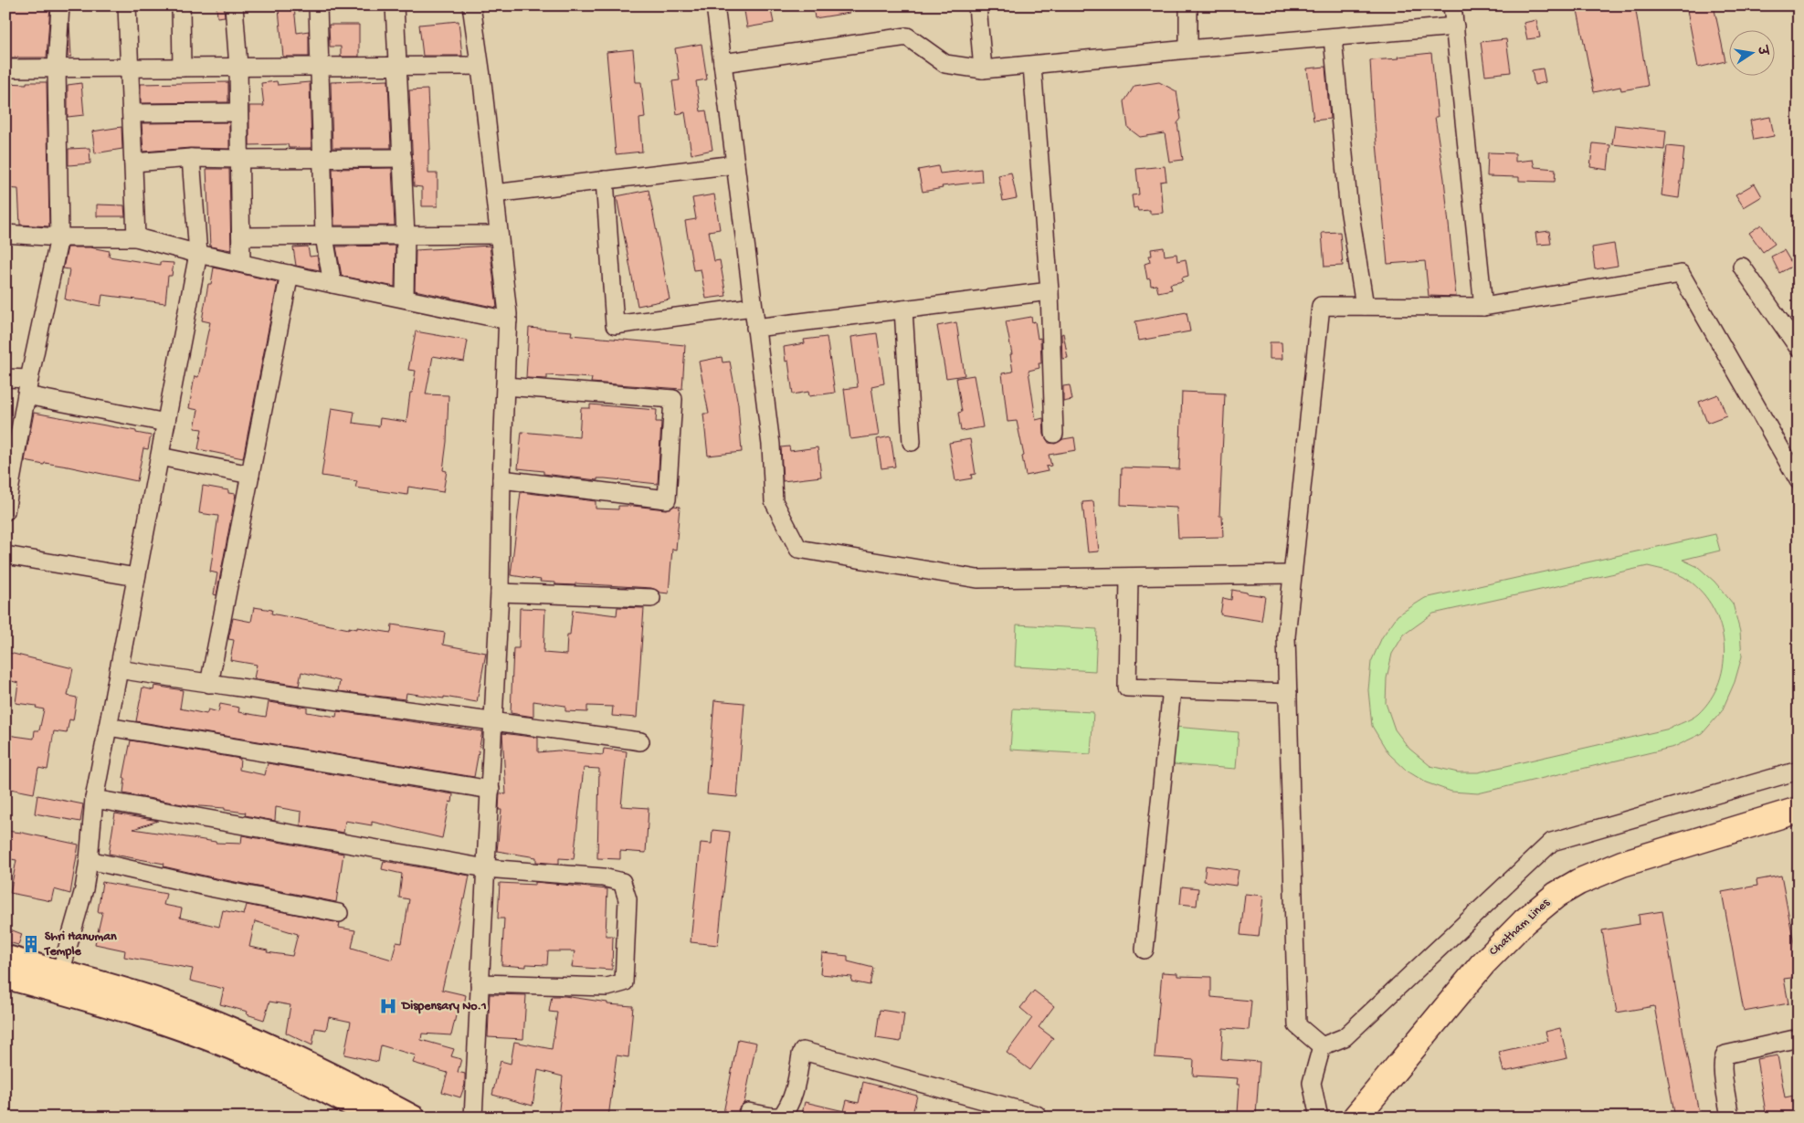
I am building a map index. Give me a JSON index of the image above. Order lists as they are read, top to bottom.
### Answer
{
  "streets": {
    "highway": ["Chatham Lines"]
  },
  "places": {
    "building": ["Shri Hanuman Temple"],
    "hospital": ["Dispensary No.1"]
  },
  "north": "right"
}
